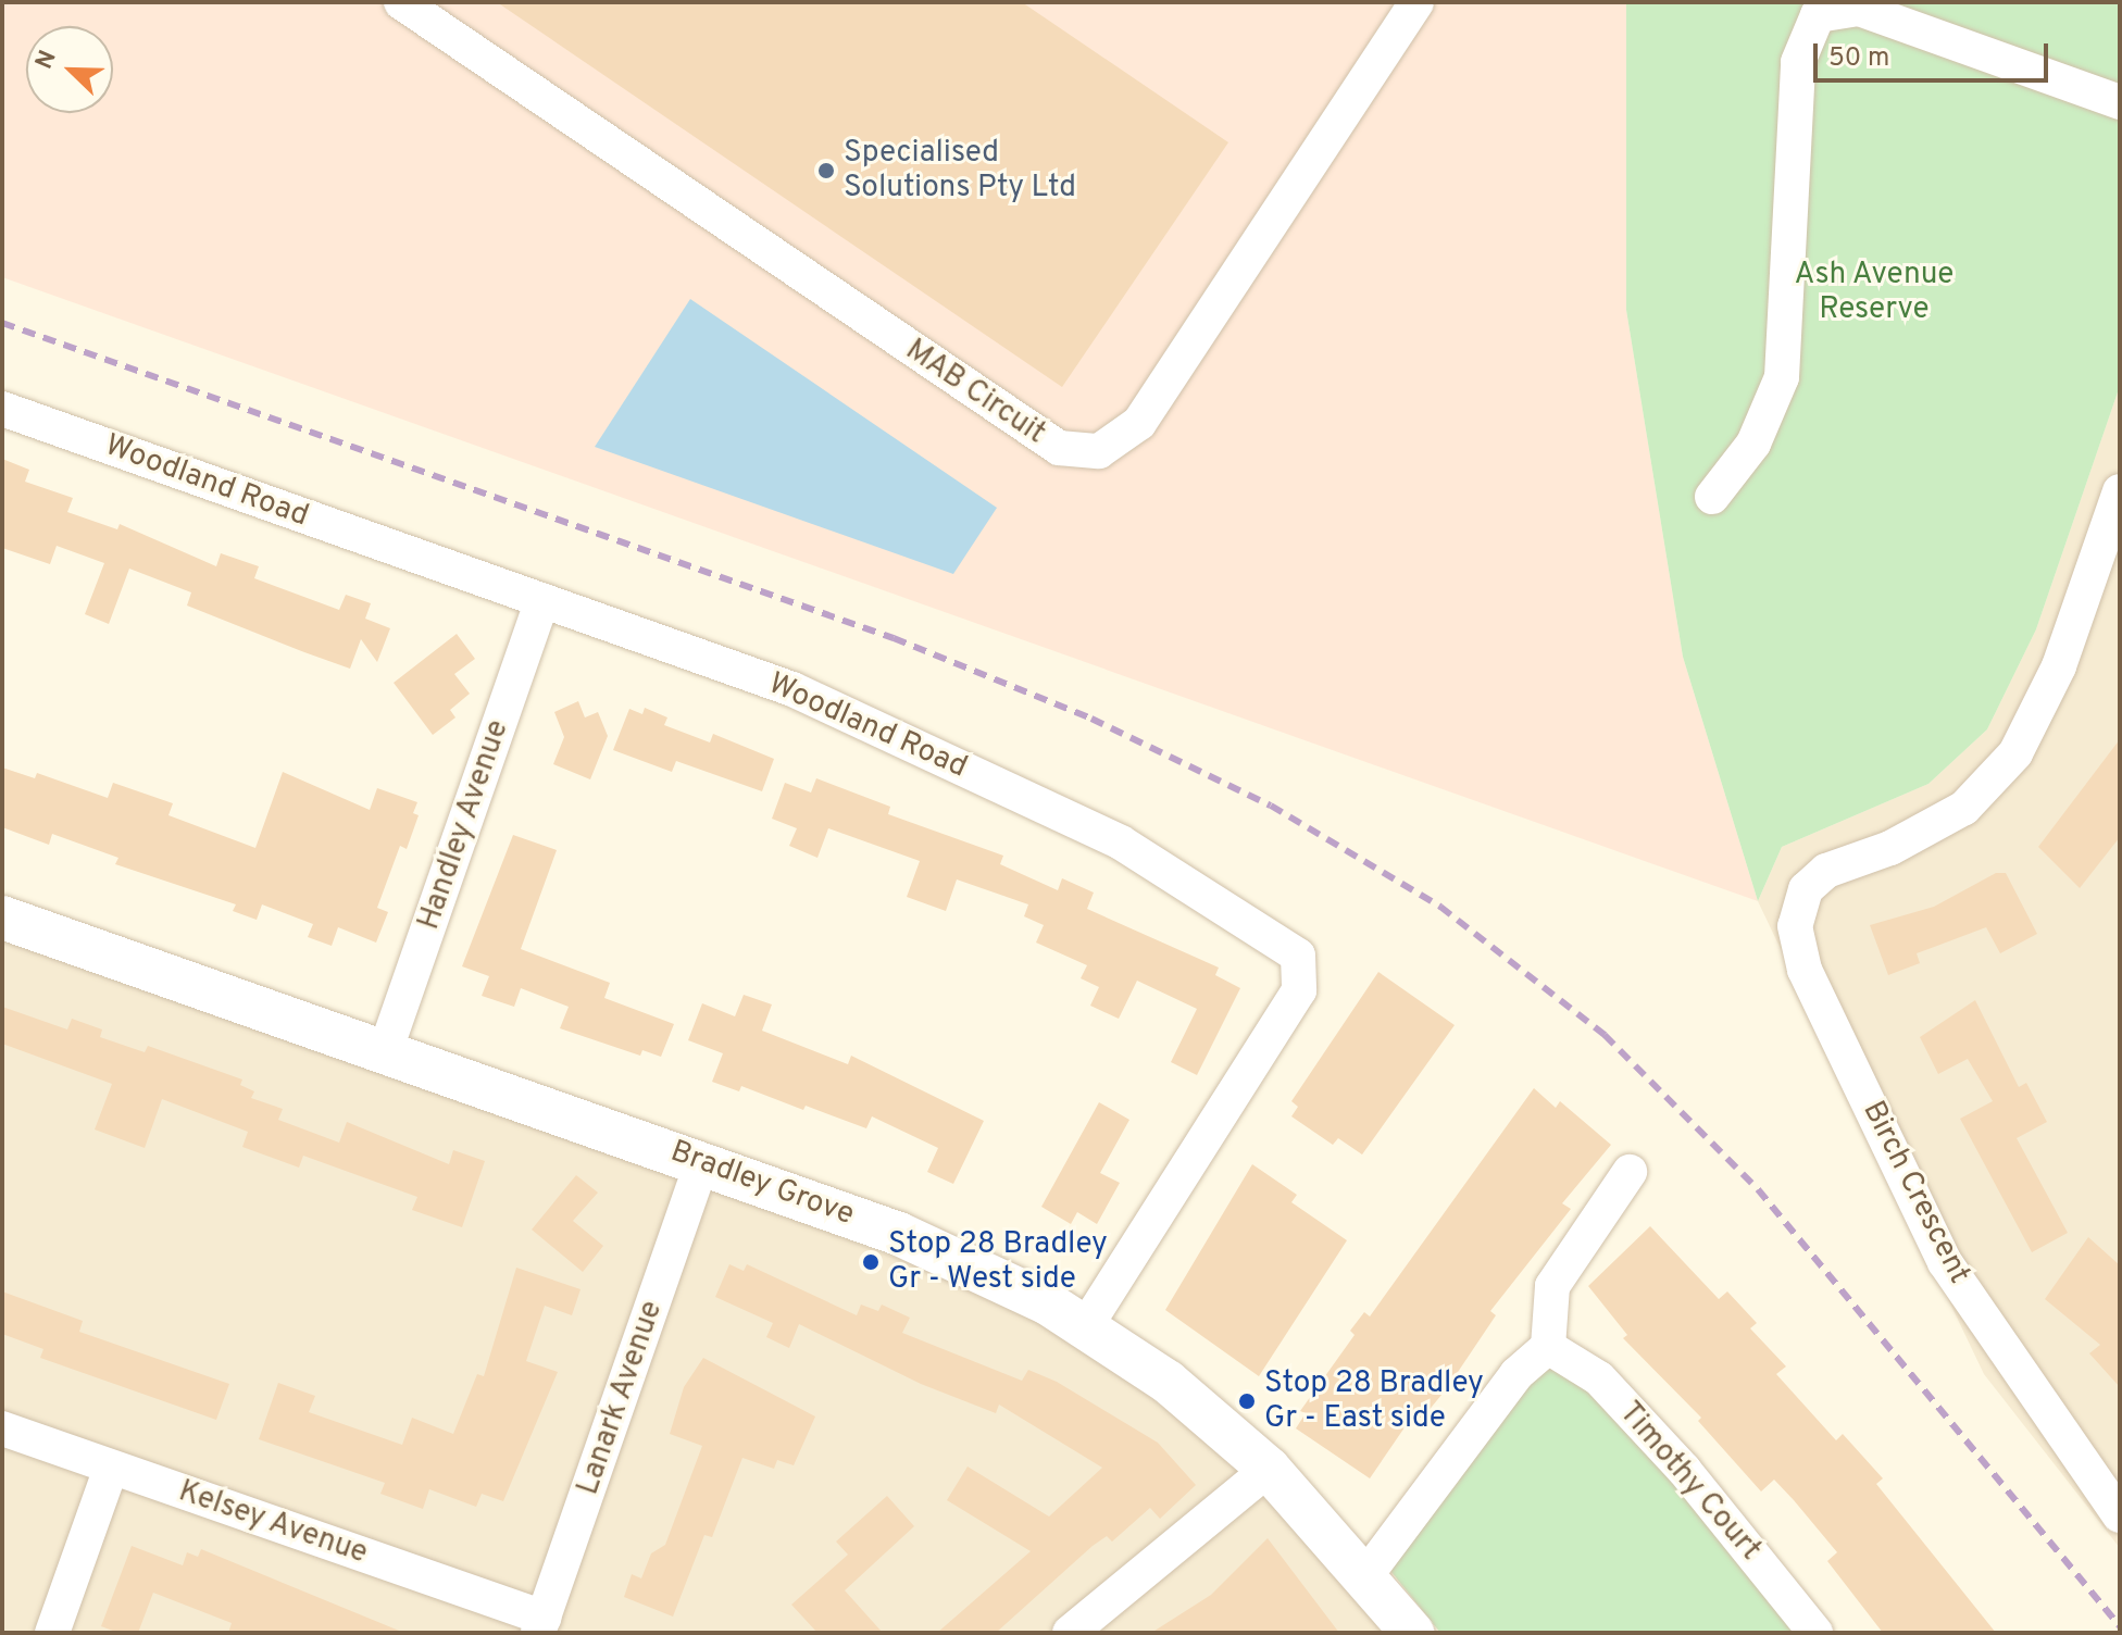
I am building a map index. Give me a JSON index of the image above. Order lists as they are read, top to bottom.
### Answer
{
  "streets": {
    "street": [
      "MAB Circuit",
      "Woodland Road",
      "Handley Avenue",
      "Bradley Grove",
      "Birch Crescent",
      "Lanark Avenue",
      "Timothy Court",
      "Kelsey Avenue"
    ]
  },
  "crossings": [
    ["Woodland Road", "Handley Avenue"],
    ["Woodland Road", "Bradley Grove"],
    ["Handley Avenue", "Bradley Grove"],
    ["Bradley Grove", "Lanark Avenue"],
    ["Lanark Avenue", "Kelsey Avenue"]
  ],
  "parks": ["Ash Avenue Reserve"],
  "places": ["Specialised Solutions Pty Ltd", "Stop 28 Bradley Gr - West side", "Stop 28 Bradley Gr - East side"],
  "scale_bar": "50 m",
  "north": "top left"
}
